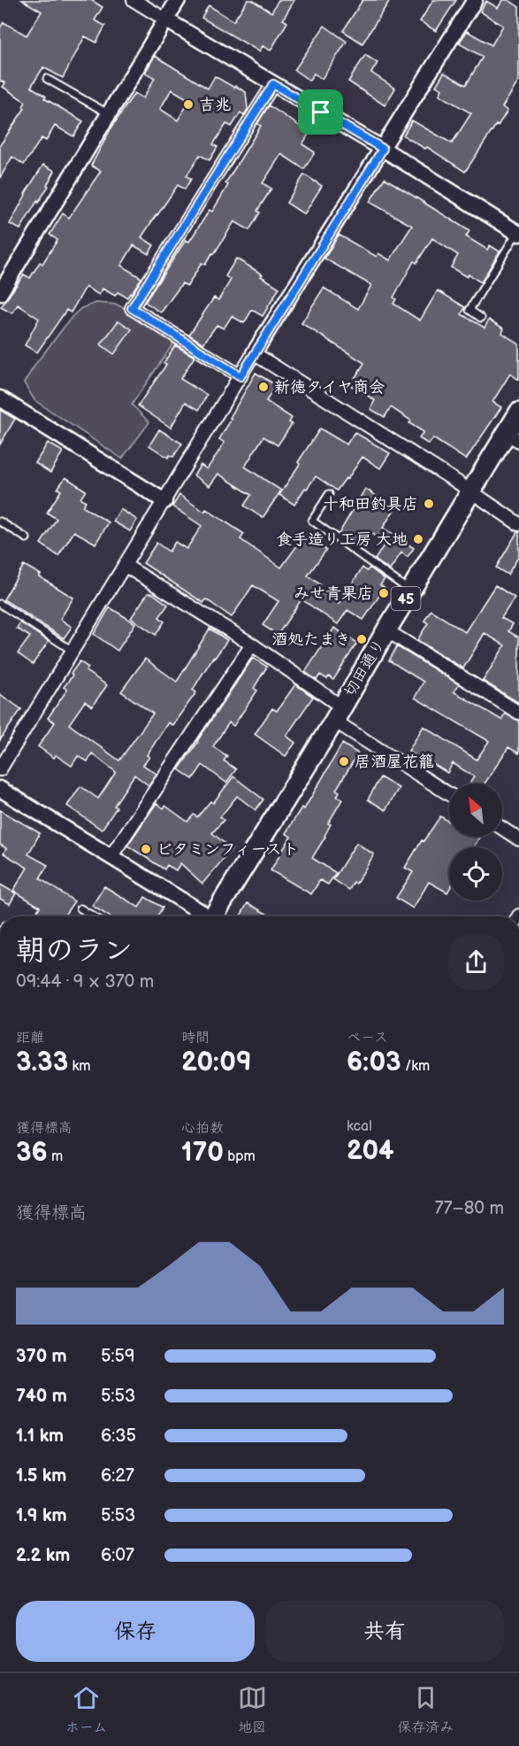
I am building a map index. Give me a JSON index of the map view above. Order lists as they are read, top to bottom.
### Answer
{
  "streets": {
    "main road": ["45", "切田通り"]
  },
  "places": [
    "吉兆",
    "新徳タイヤ商会",
    "十和田釣具店",
    "食手造り工房 大地",
    "みせ青果店",
    "酒処たまき",
    "居酒屋花籠",
    "ビタミンフィースト"
  ],
  "north": "top left",
  "page": {
    "heading": ["朝のラン", "09:44 · 9 × 370 m"],
    "stats": [
      ["距離", "3.33 km"],
      ["時間", "20:09"],
      ["ペース", "6:03 /km"],
      ["獲得標高", "36 m"],
      ["心拍数", "170 bpm"],
      ["kcal", "204"]
    ],
    "chart": ["獲得標高", "77–80 m"],
    "list": [
      {
        "name": "370 m",
        "note": "5:59"
      },
      {
        "name": "740 m",
        "note": "5:53"
      },
      {
        "name": "1.1 km",
        "note": "6:35"
      },
      {
        "name": "1.5 km",
        "note": "6:27"
      },
      {
        "name": "1.9 km",
        "note": "5:53"
      },
      {
        "name": "2.2 km",
        "note": "6:07"
      }
    ],
    "buttons": ["保存", "共有"],
    "tabs": ["ホーム", "地図", "保存済み"]
  }
}
